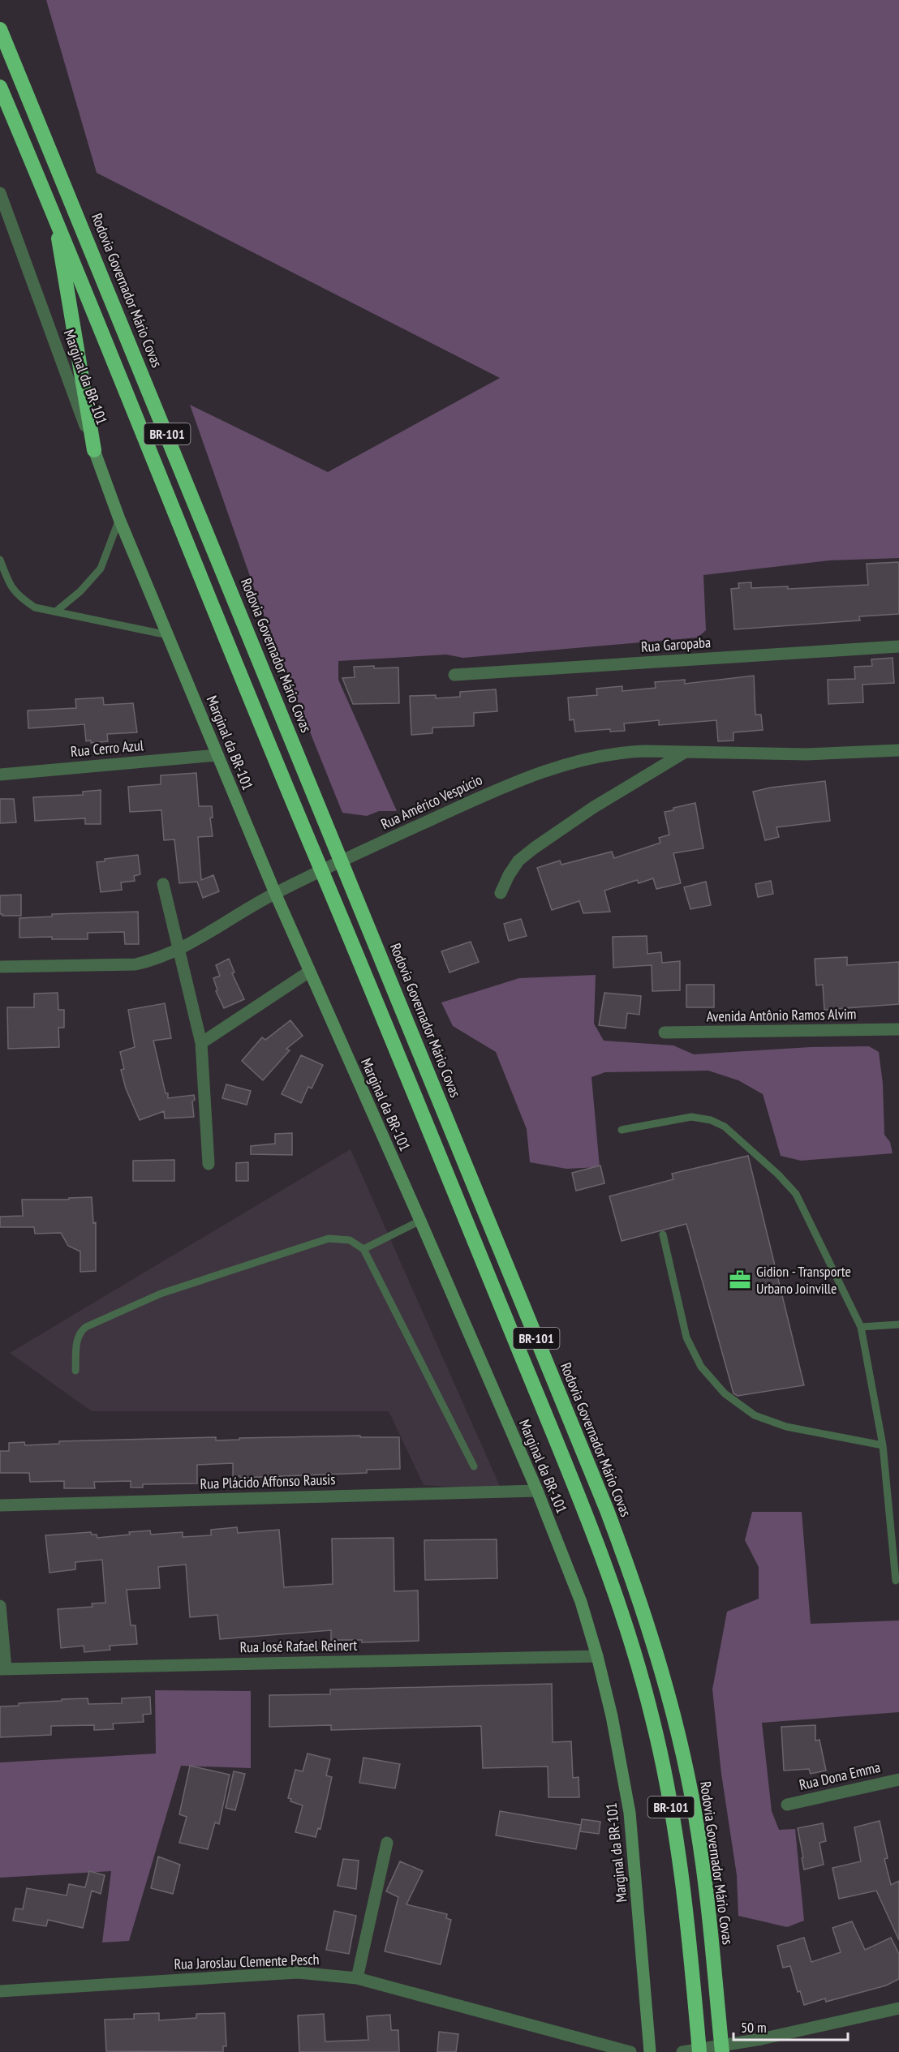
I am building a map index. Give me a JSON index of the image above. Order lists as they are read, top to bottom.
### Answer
{
  "streets": {
    "highway": ["Rodovia Governador Mário Covas", "BR-101"],
    "main road": ["Marginal da BR-101"],
    "street": [
      "Rua Garopaba",
      "Rua Cerro Azul",
      "Rua Américo Vespúcio",
      "Avenida Antônio Ramos Alvim",
      "Rua Plácido Affonso Rausis",
      "Rua José Rafael Reinert",
      "Rua Dona Emma",
      "Rua Jaroslau Clemente Pesch"
    ]
  },
  "crossings": [
    ["Marginal da BR-101", "Rua Cerro Azul"],
    ["Marginal da BR-101", "Rua Américo Vespúcio"],
    ["Marginal da BR-101", "Rua Plácido Affonso Rausis"],
    ["Marginal da BR-101", "Rua José Rafael Reinert"]
  ],
  "places": {
    "office": ["Gidion - Transporte Urbano Joinville"]
  },
  "scale_bar": "50 m"
}
